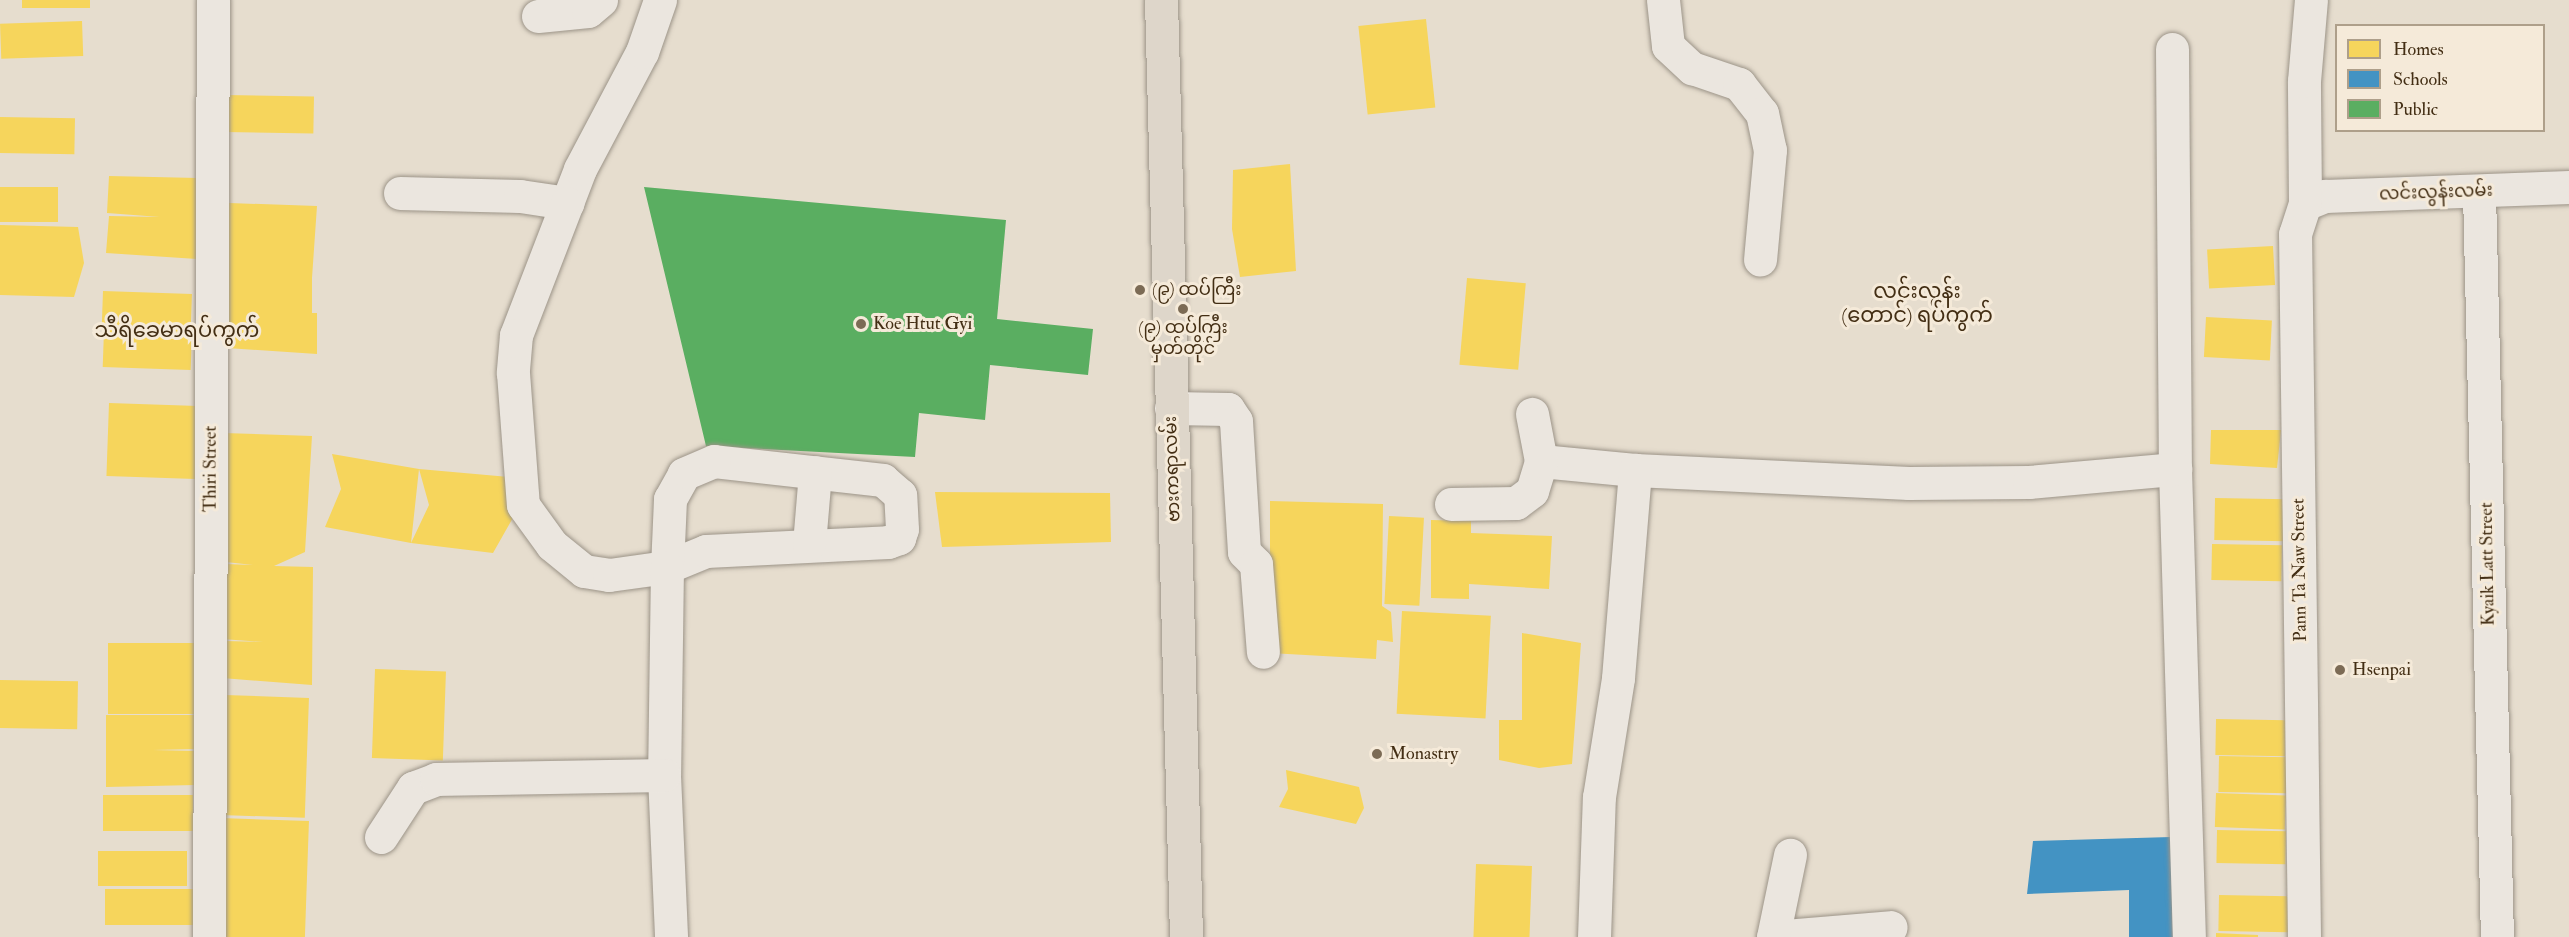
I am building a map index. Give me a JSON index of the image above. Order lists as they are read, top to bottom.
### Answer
{
  "streets": {
    "main road": ["ဗားကရာလမ်း"],
    "street": [
      "လင်းလွန်းလမ်း",
      "Thiri Street",
      "Kyaik Latt Street",
      "Pann Ta Naw Street"
    ]
  },
  "crossings": [
    ["လင်းလွန်းလမ်း", "Kyaik Latt Street"],
    ["လင်းလွန်းလမ်း", "Pann Ta Naw Street"]
  ],
  "districts": ["လင်းလွန်း (တောင်) ရပ်ကွက်", "သီရိခေမာရပ်ကွက်"],
  "places": [
    "(၉) ထပ်ကြီး",
    "(၉) ထပ်ကြီး မှတ်တိုင်",
    "Koe Htut Gyi",
    "Hsenpai",
    "Monastry"
  ],
  "legend": ["Homes", "Schools", "Public"]
}
